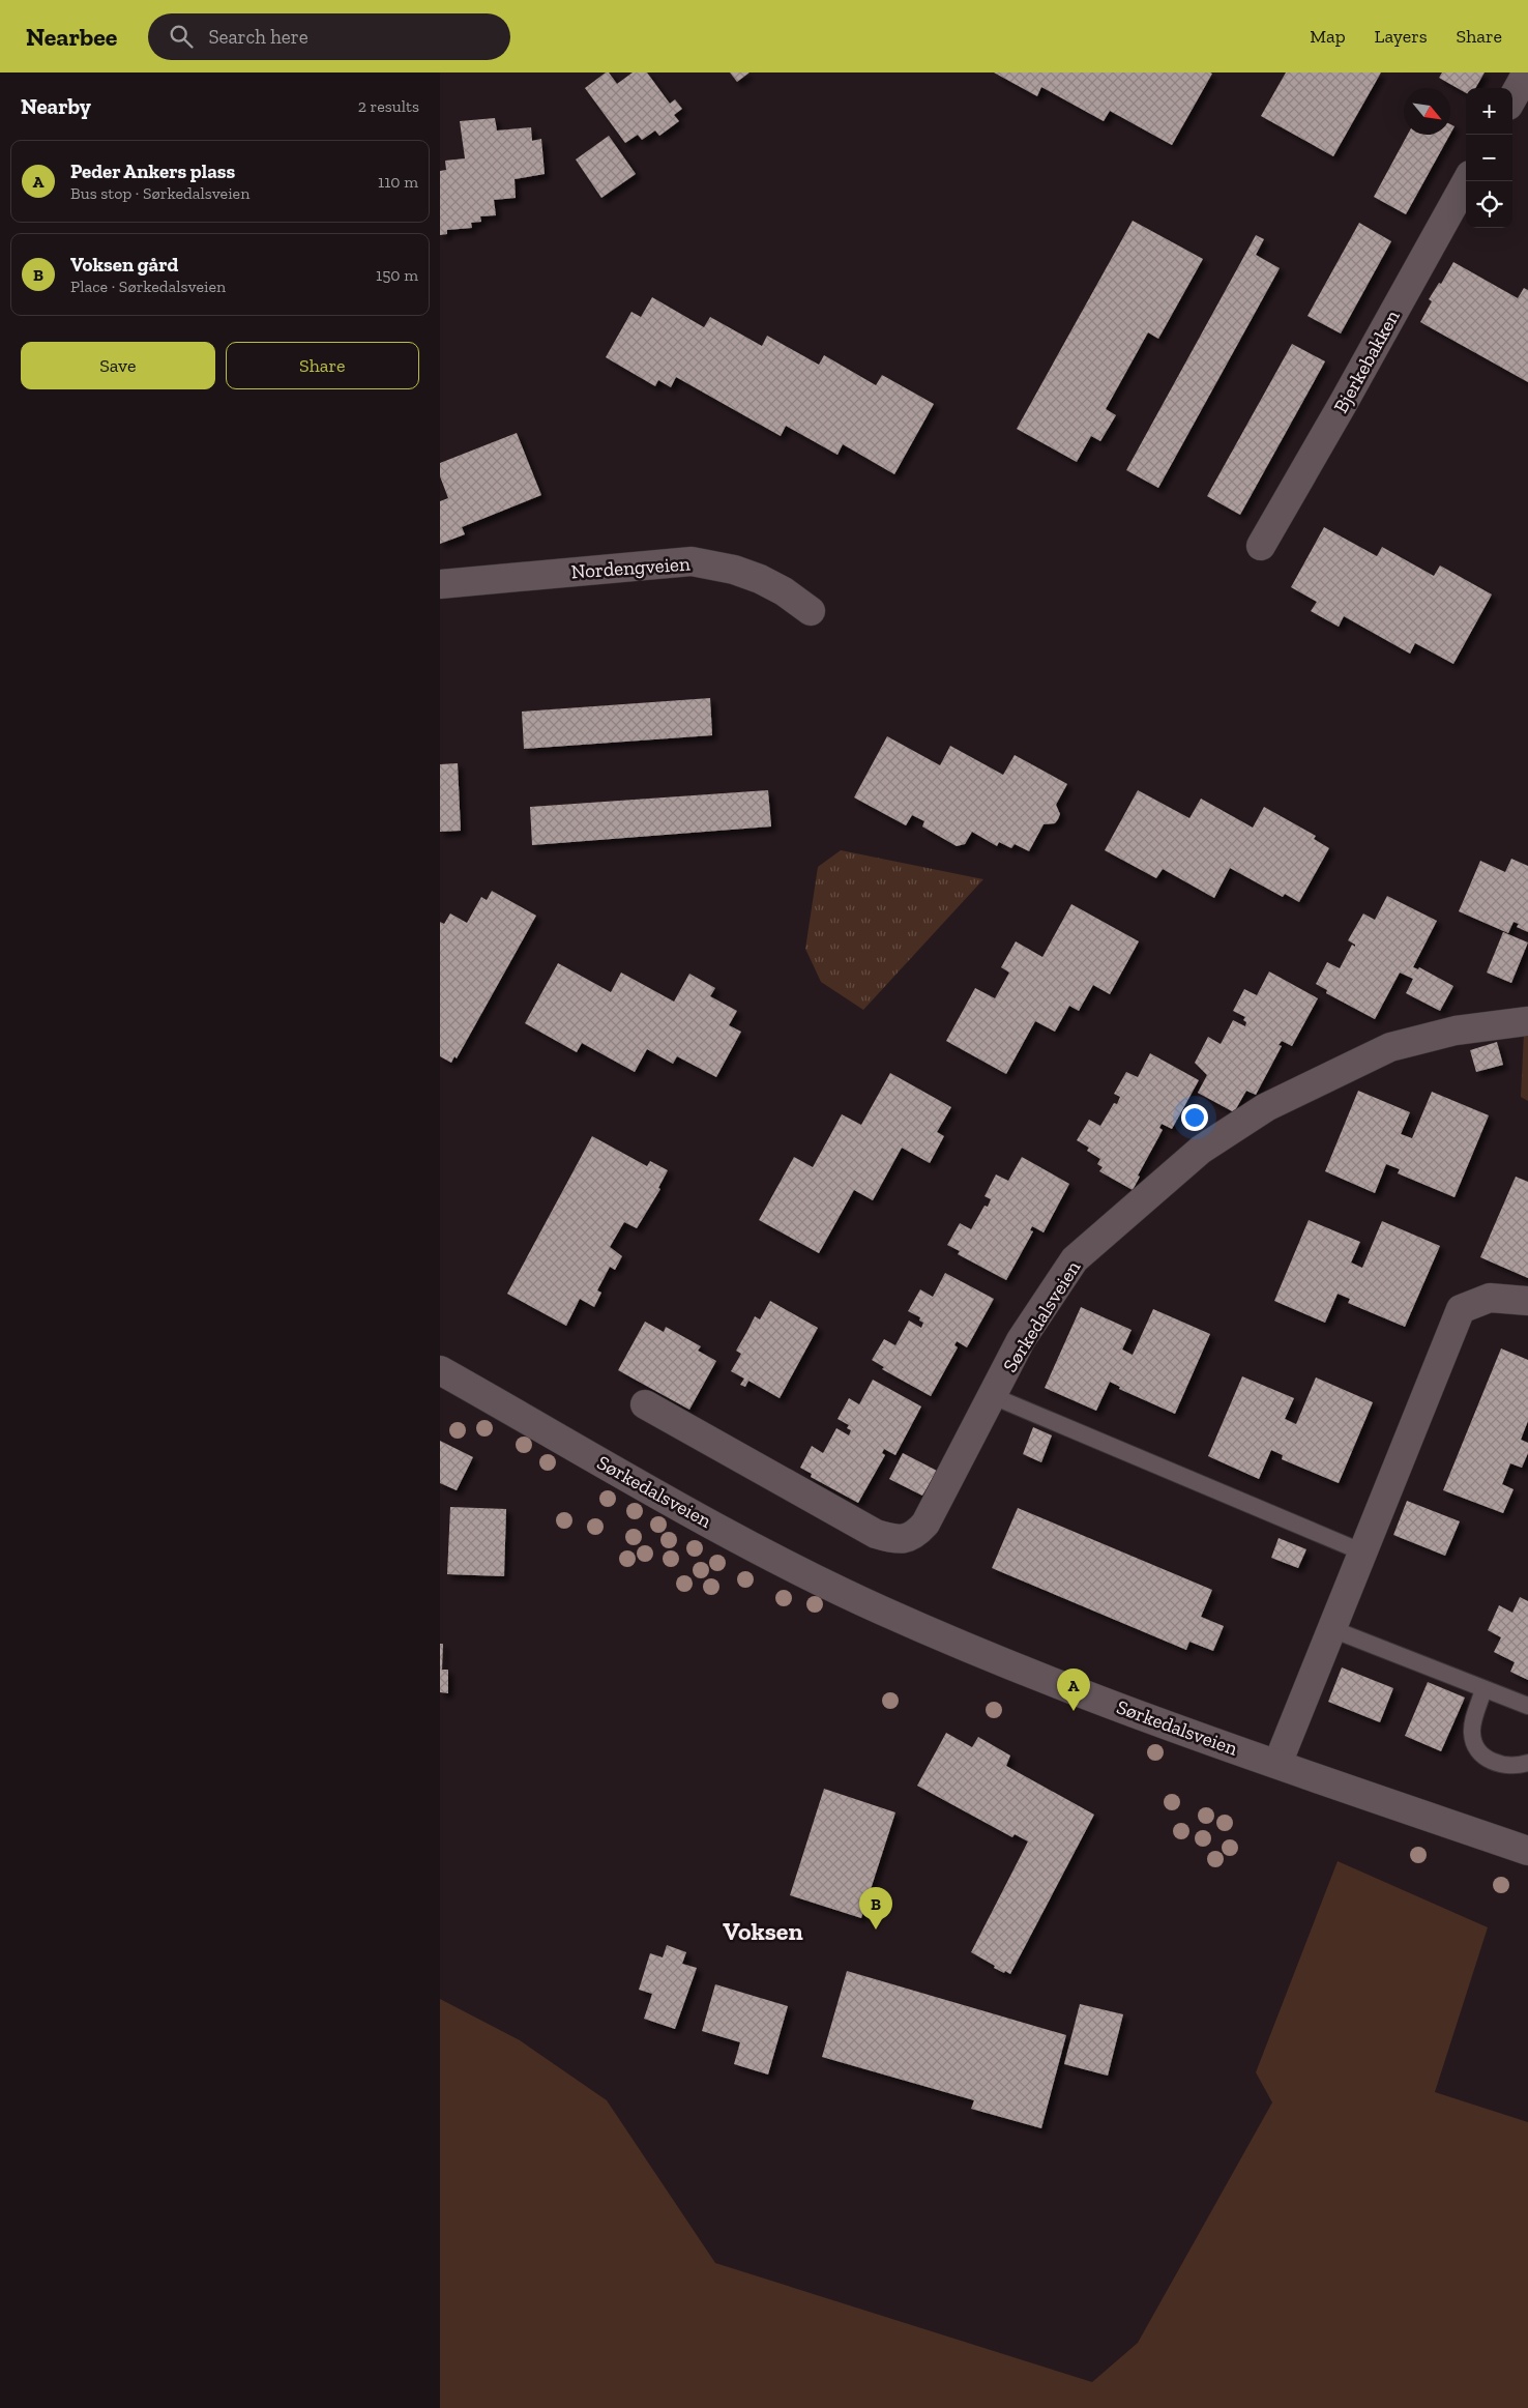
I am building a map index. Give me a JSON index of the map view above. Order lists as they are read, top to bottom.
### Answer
{
  "streets": {
    "street": ["Bjerkebakken", "Nordengveien", "Sørkedalsveien"]
  },
  "districts": ["Voksen"],
  "north": "bottom right",
  "page": {
    "header": "Nearbee",
    "search": "Search here",
    "nav": ["Map", "Layers", "Share"],
    "heading": ["Nearby", "2 results"],
    "map_buttons": ["+", "−"],
    "list": [
      {
        "mark": "A",
        "name": "Peder Ankers plass",
        "note": "Bus stop · Sørkedalsveien",
        "value": "110 m"
      },
      {
        "mark": "B",
        "name": "Voksen gård",
        "note": "Place · Sørkedalsveien",
        "value": "150 m"
      }
    ],
    "buttons": ["Save", "Share"],
    "pins": ["A", "B"]
  }
}
